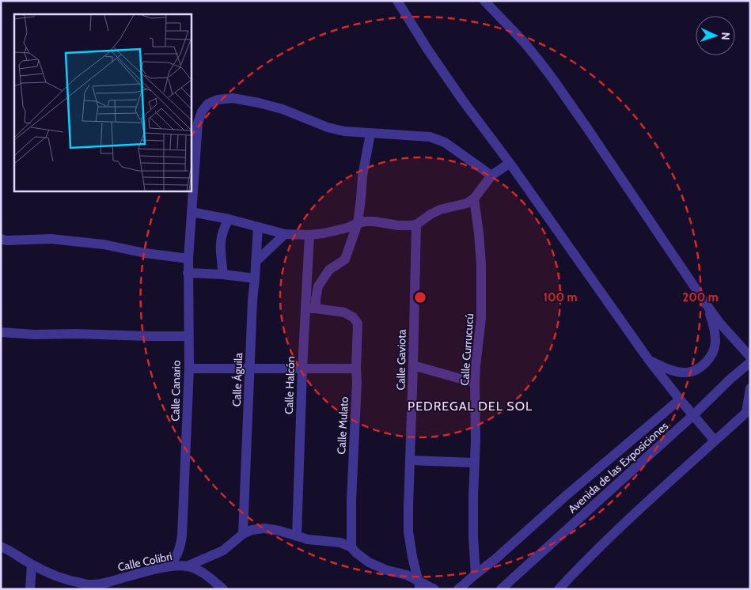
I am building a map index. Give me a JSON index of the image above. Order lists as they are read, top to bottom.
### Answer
{
  "streets": {
    "street": [
      "Calle Currucucú",
      "Calle Gaviota",
      "Calle Águila",
      "Calle Halcón",
      "Calle Canario",
      "Calle Mulato",
      "Avenida de las Exposiciones",
      "Calle Colibri"
    ]
  },
  "crossings": [
    ["Calle Canario", "Calle Colibri"]
  ],
  "districts": ["PEDREGAL DEL SOL"],
  "north": "right",
  "rings": ["100 m", "200 m"]
}
